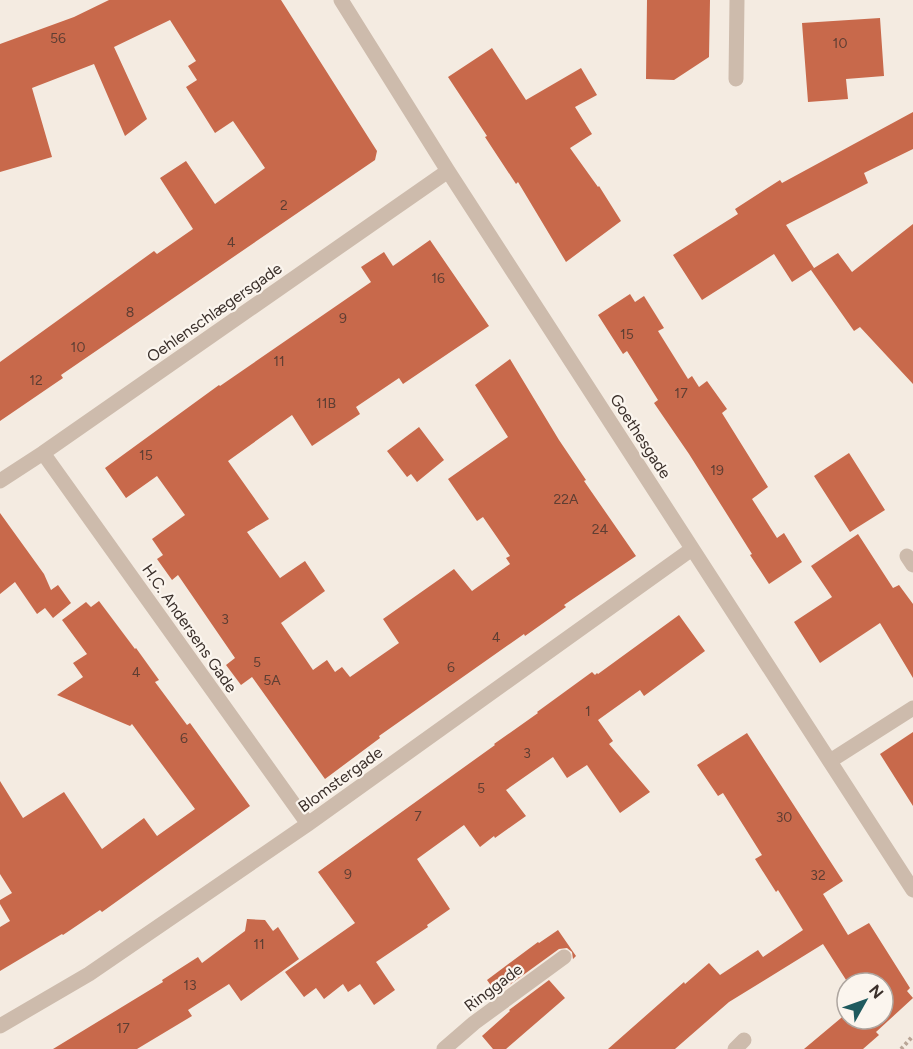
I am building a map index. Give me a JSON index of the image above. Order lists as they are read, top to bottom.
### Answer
{
  "streets": {
    "street": [
      "Oehlenschlægersgade",
      "Goethesgade",
      "H.C. Andersens Gade",
      "Blomstergade",
      "Ringgade"
    ]
  },
  "crossings": [
    ["Oehlenschlægersgade", "Goethesgade"],
    ["Oehlenschlægersgade", "H.C. Andersens Gade"],
    ["Goethesgade", "Blomstergade"],
    ["H.C. Andersens Gade", "Blomstergade"]
  ],
  "house_numbers": [
    "56",
    "10",
    "2",
    "4",
    "16",
    "8",
    "9",
    "15",
    "10",
    "11",
    "12",
    "17",
    "11B",
    "15",
    "19",
    "22A",
    "24",
    "3",
    "4",
    "5",
    "6",
    "4",
    "5A",
    "1",
    "6",
    "3",
    "5",
    "7",
    "30",
    "9",
    "32",
    "11",
    "13",
    "17"
  ],
  "north": "top right"
}
